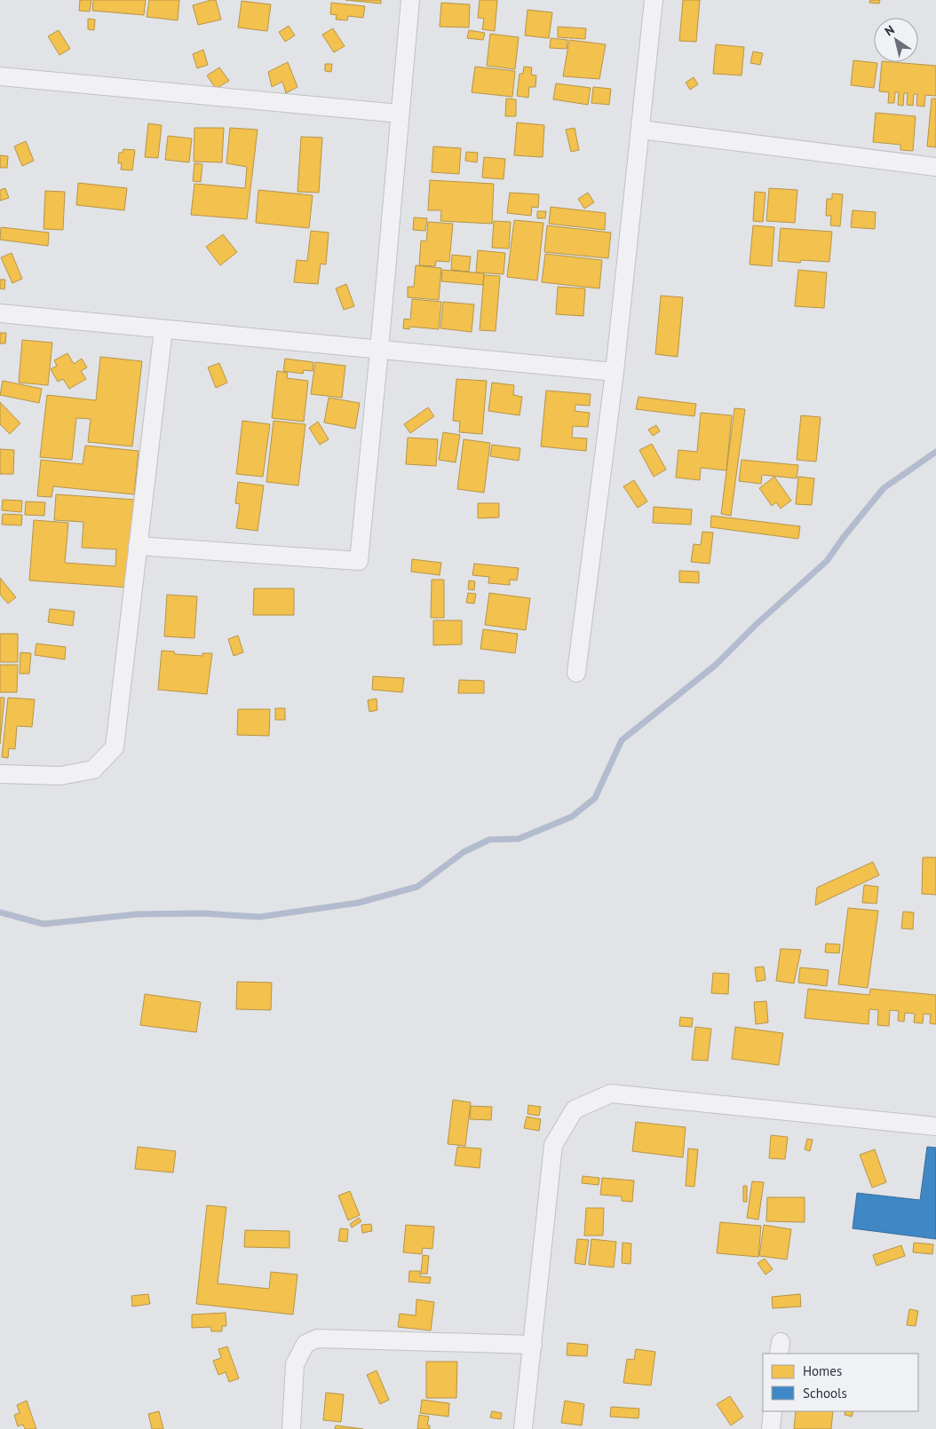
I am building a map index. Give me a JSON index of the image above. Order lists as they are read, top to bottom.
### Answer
{
  "legend": ["Homes", "Schools"],
  "north": "top left"
}
